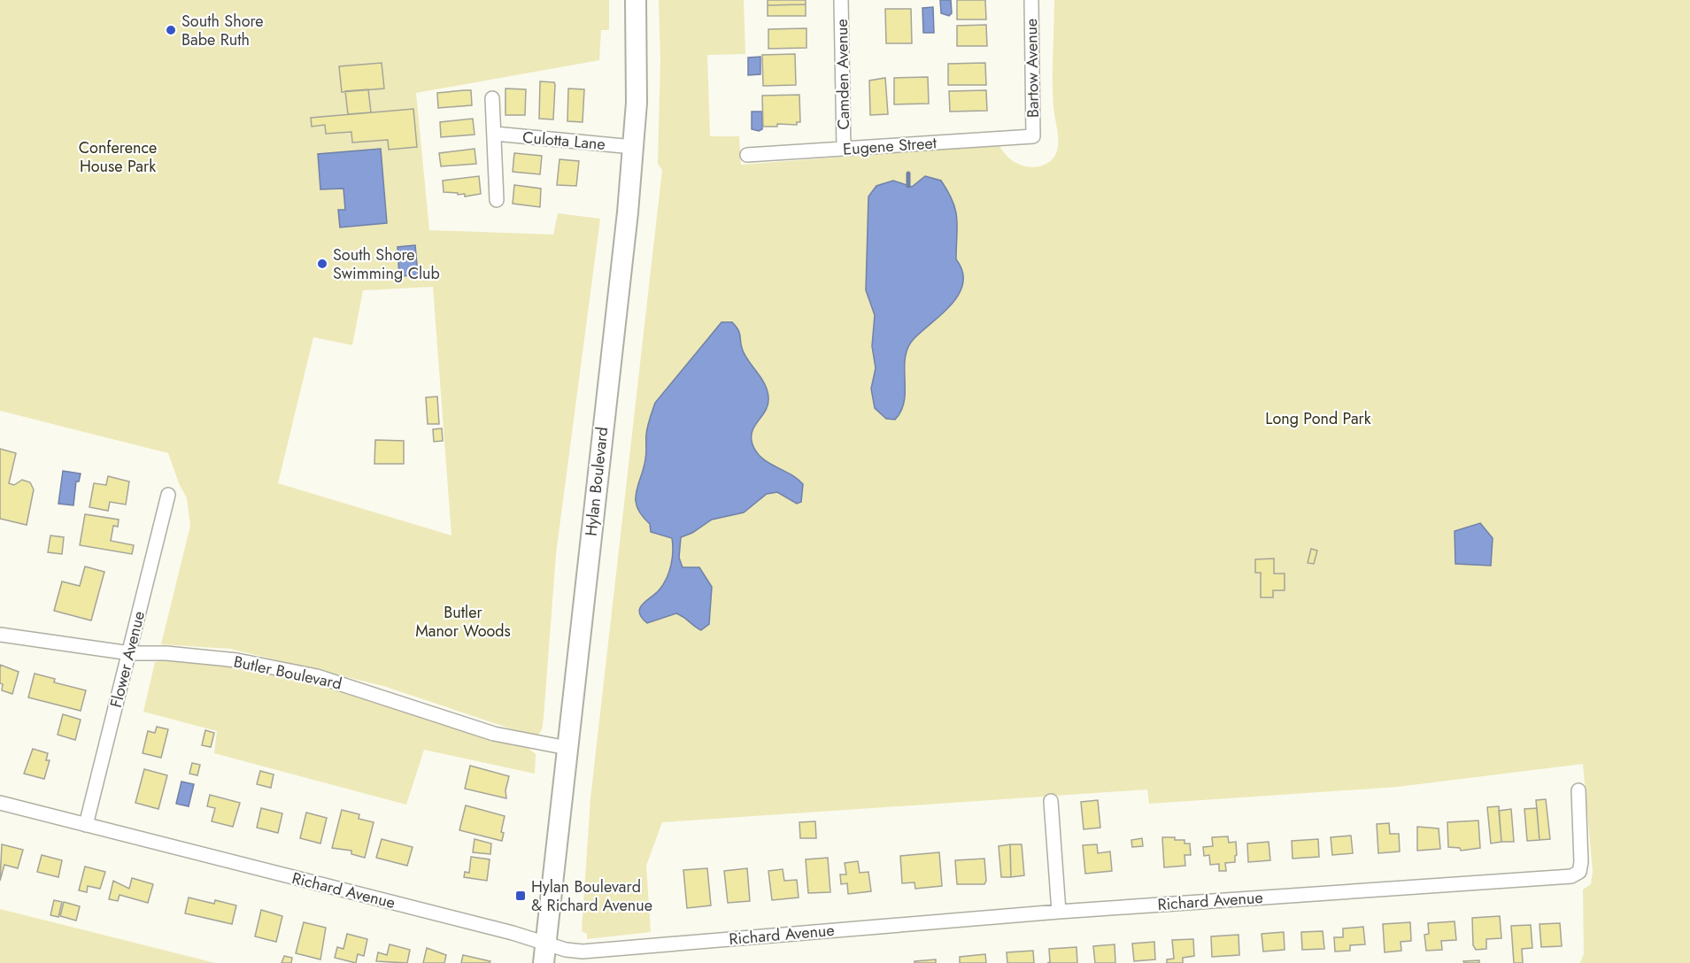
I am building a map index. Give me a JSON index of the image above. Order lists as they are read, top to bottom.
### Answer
{
  "streets": {
    "main road": ["Hylan Boulevard"],
    "street": [
      "Bartow Avenue",
      "Camden Avenue",
      "Culotta Lane",
      "Eugene Street",
      "Flower Avenue",
      "Butler Boulevard",
      "Richard Avenue"
    ]
  },
  "crossings": [
    ["Bartow Avenue", "Eugene Street"],
    ["Camden Avenue", "Eugene Street"],
    ["Culotta Lane", "Hylan Boulevard"],
    ["Hylan Boulevard", "Butler Boulevard"],
    ["Hylan Boulevard", "Richard Avenue"],
    ["Flower Avenue", "Butler Boulevard"],
    ["Flower Avenue", "Richard Avenue"]
  ],
  "parks": ["Conference House Park", "Long Pond Park", "Butler Manor Woods"],
  "places": {
    "other": ["South Shore Babe Ruth", "South Shore Swimming Club"],
    "transit": ["Hylan Boulevard & Richard Avenue"]
  }
}
